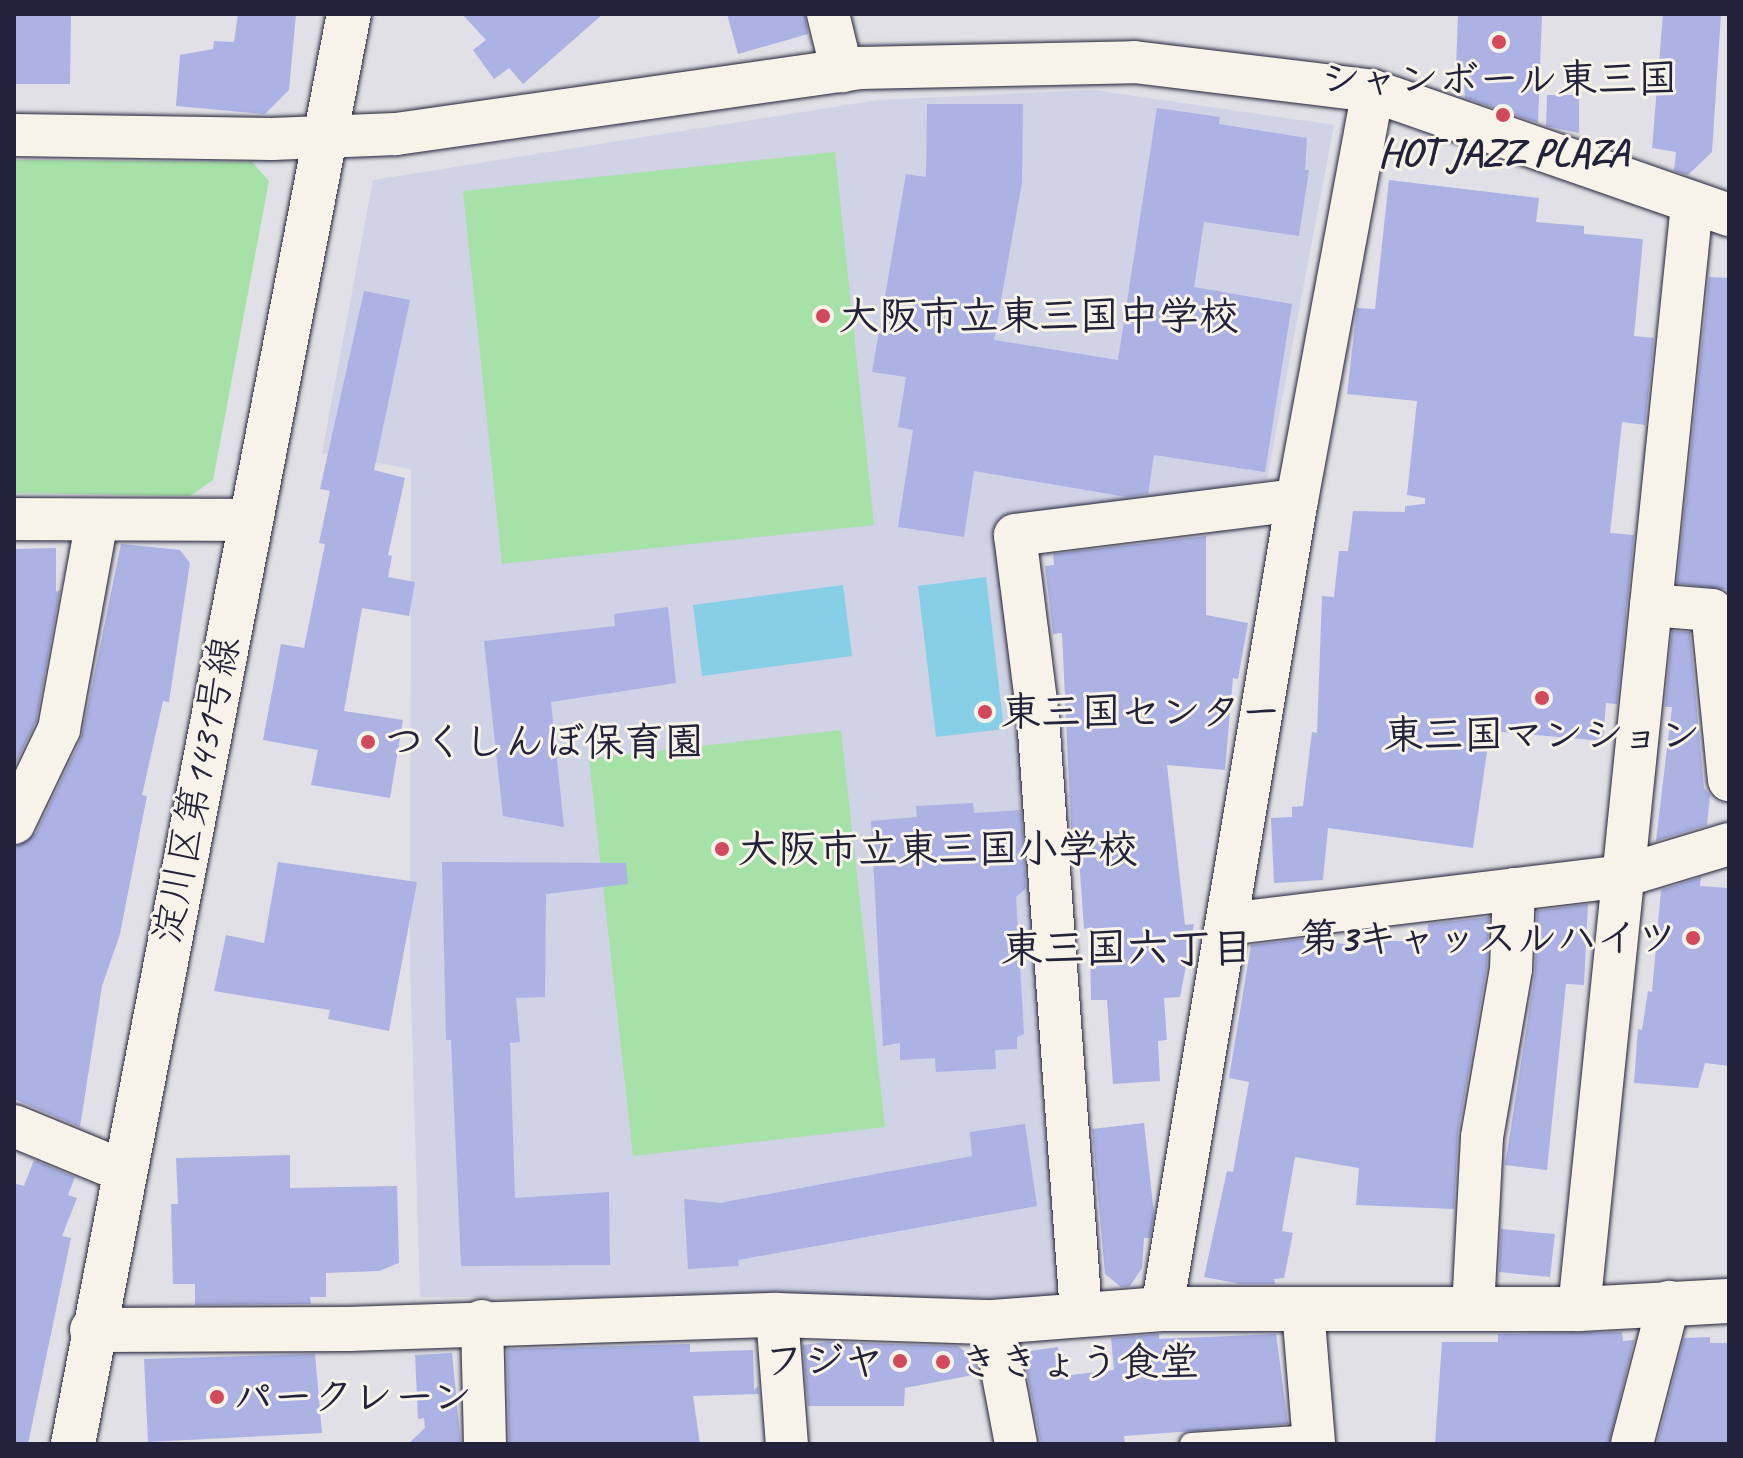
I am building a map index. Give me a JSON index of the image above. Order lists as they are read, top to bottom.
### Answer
{
  "streets": {
    "street": ["淀川区第1431号線"]
  },
  "districts": ["東三国六丁目"],
  "places": [
    "シャンボール東三国",
    "HOT JAZZ PLAZA",
    "大阪市立東三国中学校",
    "東三国マンション",
    "東三国センター",
    "つくしんぼ保育園",
    "大阪市立東三国小学校",
    "第3キャッスルハイツ",
    "フジヤ",
    "ききょう食堂",
    "パークレーン"
  ]
}
